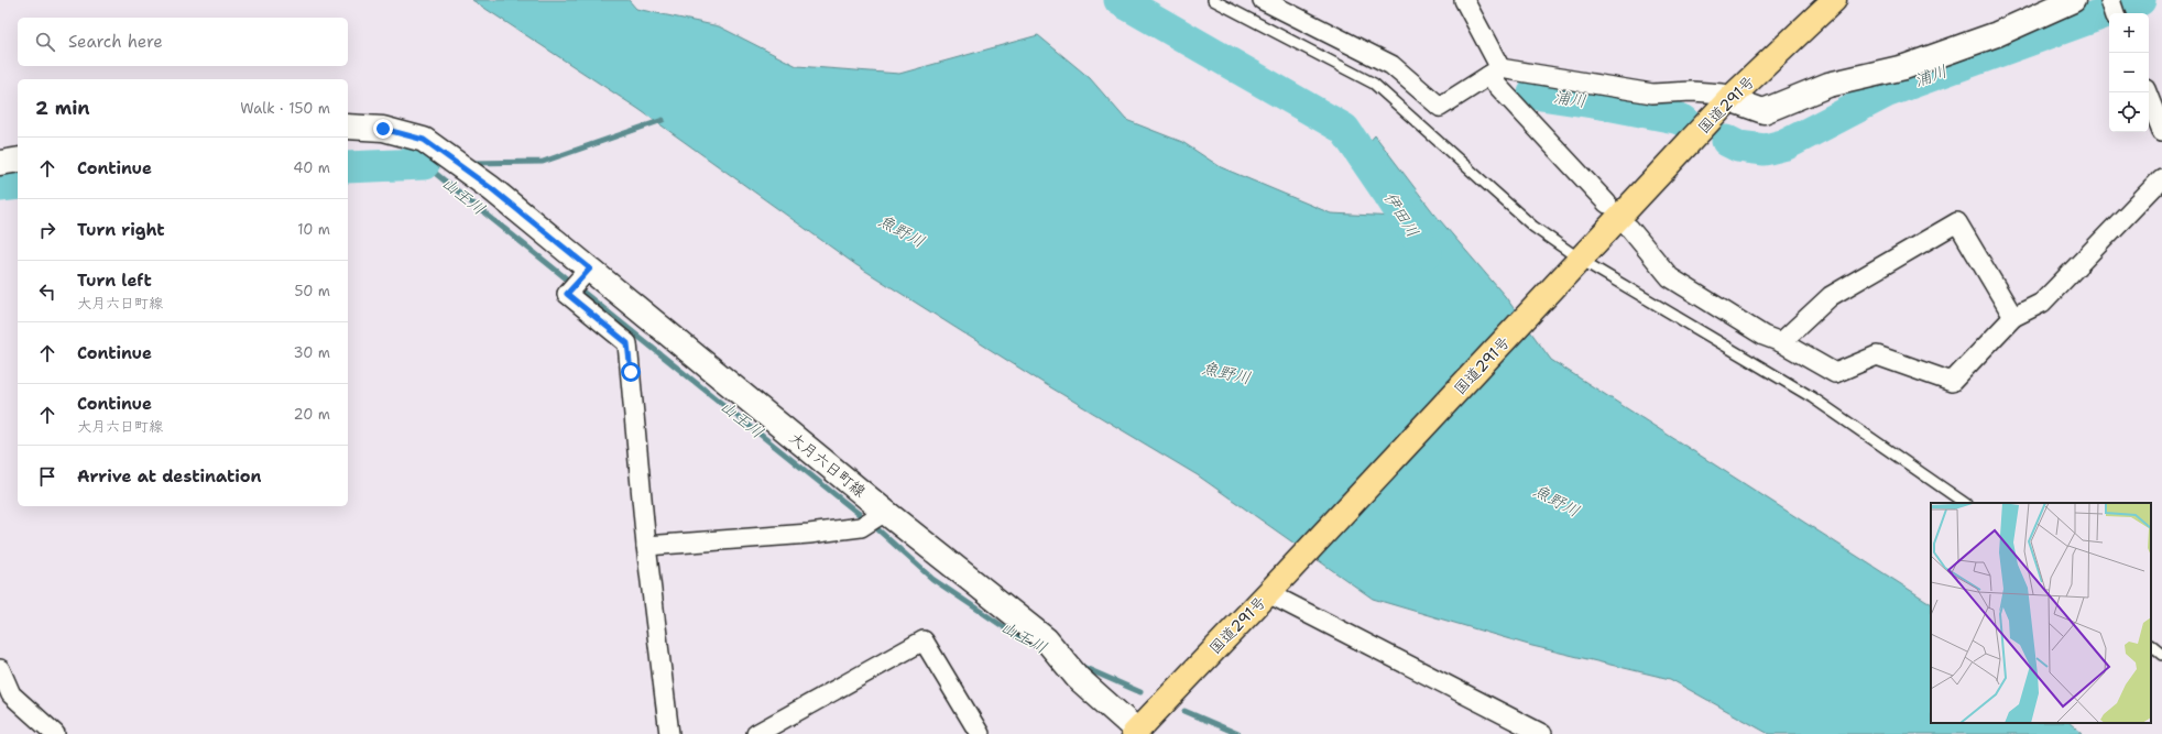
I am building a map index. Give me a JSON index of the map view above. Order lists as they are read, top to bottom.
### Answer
{
  "streets": {
    "highway": ["国道291号"],
    "main road": ["大月六日町線"]
  },
  "crossings": [
    ["国道291号", "大月六日町線"]
  ],
  "water": [
    "浦川",
    "山王川",
    "伊田川",
    "魚野川"
  ],
  "page": {
    "map_buttons": ["+", "−"],
    "search": "Search here",
    "heading": ["2 min", "Walk · 150 m"],
    "list": [
      ["Continue", "40 m"],
      ["Turn right", "10 m"],
      ["Turn left", "大月六日町線", "50 m"],
      ["Continue", "30 m"],
      ["Continue", "大月六日町線", "20 m"],
      "Arrive at destination"
    ]
  }
}
